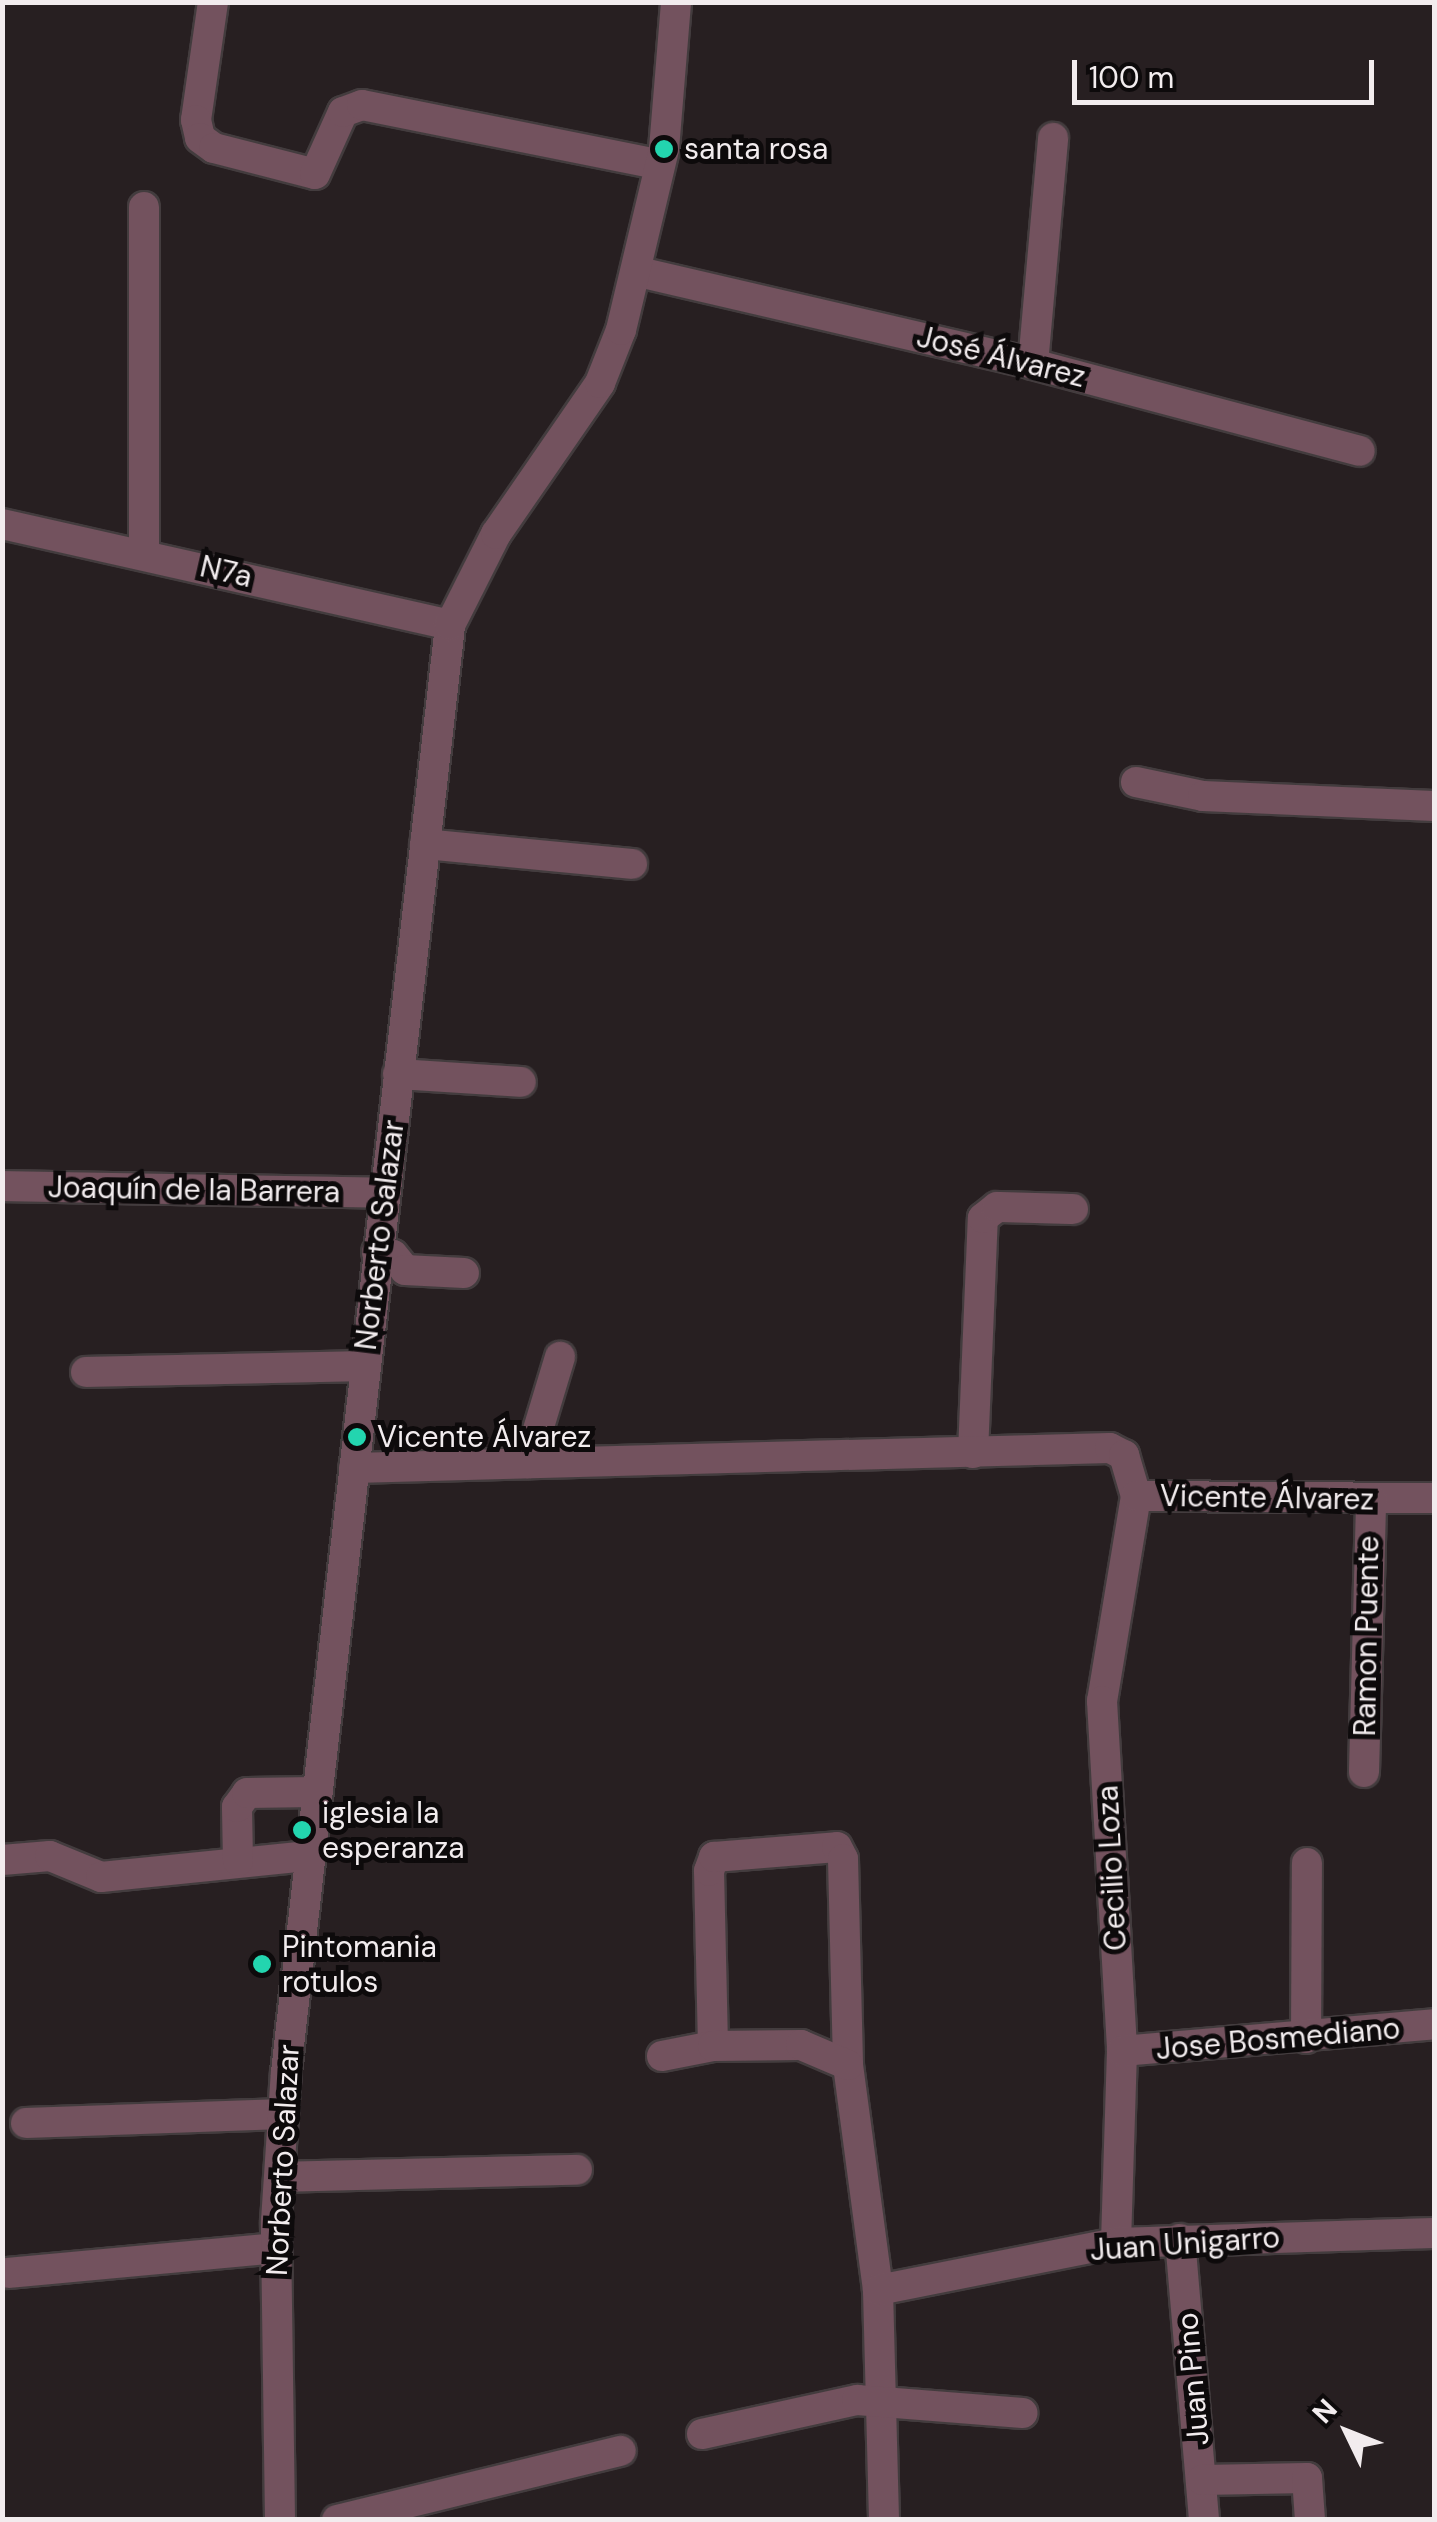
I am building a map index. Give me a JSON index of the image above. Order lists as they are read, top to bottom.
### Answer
{
  "streets": {
    "street": [
      "José Álvarez",
      "N7a",
      "Joaquín de la Barrera",
      "Norberto Salazar",
      "Vicente Álvarez",
      "Ramon Puente",
      "Cecilio Loza",
      "Jose Bosmediano",
      "Juan Unigarro",
      "Juan Pino"
    ]
  },
  "crossings": [
    ["José Álvarez", "Norberto Salazar"],
    ["N7a", "Norberto Salazar"],
    ["Joaquín de la Barrera", "Norberto Salazar"],
    ["Norberto Salazar", "Vicente Álvarez"],
    ["Vicente Álvarez", "Ramon Puente"],
    ["Vicente Álvarez", "Cecilio Loza"],
    ["Cecilio Loza", "Jose Bosmediano"],
    ["Cecilio Loza", "Juan Unigarro"],
    ["Juan Unigarro", "Juan Pino"]
  ],
  "places": [
    "santa rosa",
    "Vicente Álvarez",
    "iglesia la esperanza",
    "Pintomania rotulos"
  ],
  "scale_bar": "100 m",
  "north": "top left"
}
